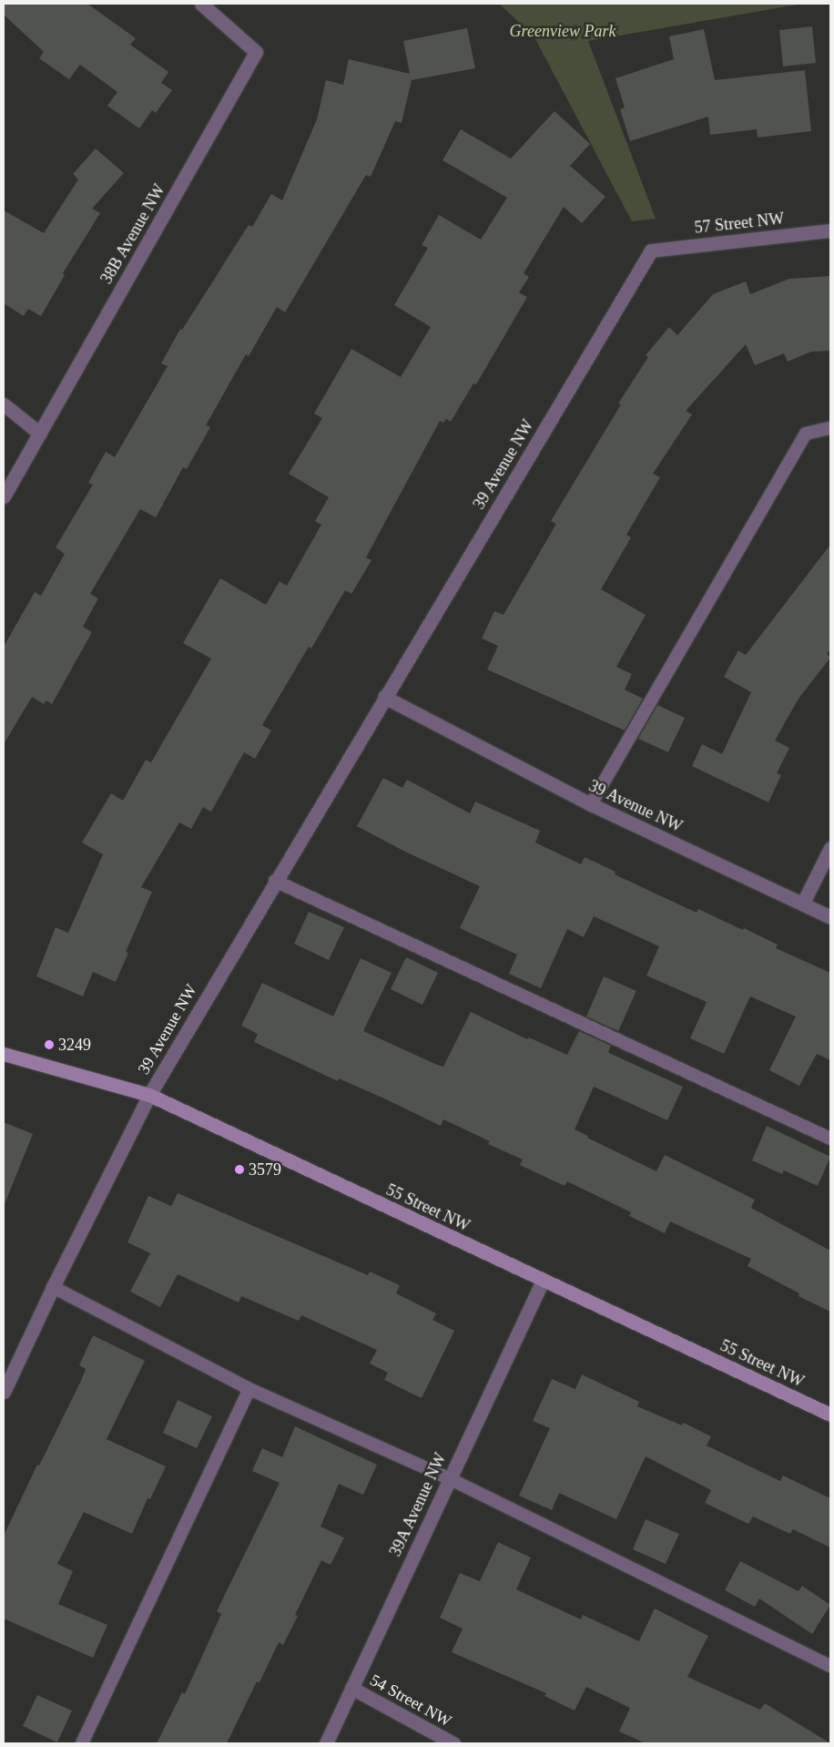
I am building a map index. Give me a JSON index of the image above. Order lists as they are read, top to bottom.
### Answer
{
  "streets": {
    "street": [
      "57 Street NW",
      "38B Avenue NW",
      "39 Avenue NW",
      "55 Street NW",
      "39A Avenue NW",
      "54 Street NW"
    ]
  },
  "crossings": [
    ["57 Street NW", "39 Avenue NW"],
    ["39 Avenue NW", "55 Street NW"],
    ["55 Street NW", "39A Avenue NW"],
    ["39A Avenue NW", "54 Street NW"]
  ],
  "parks": ["Greenview Park"],
  "places": ["3249", "3579"]
}
